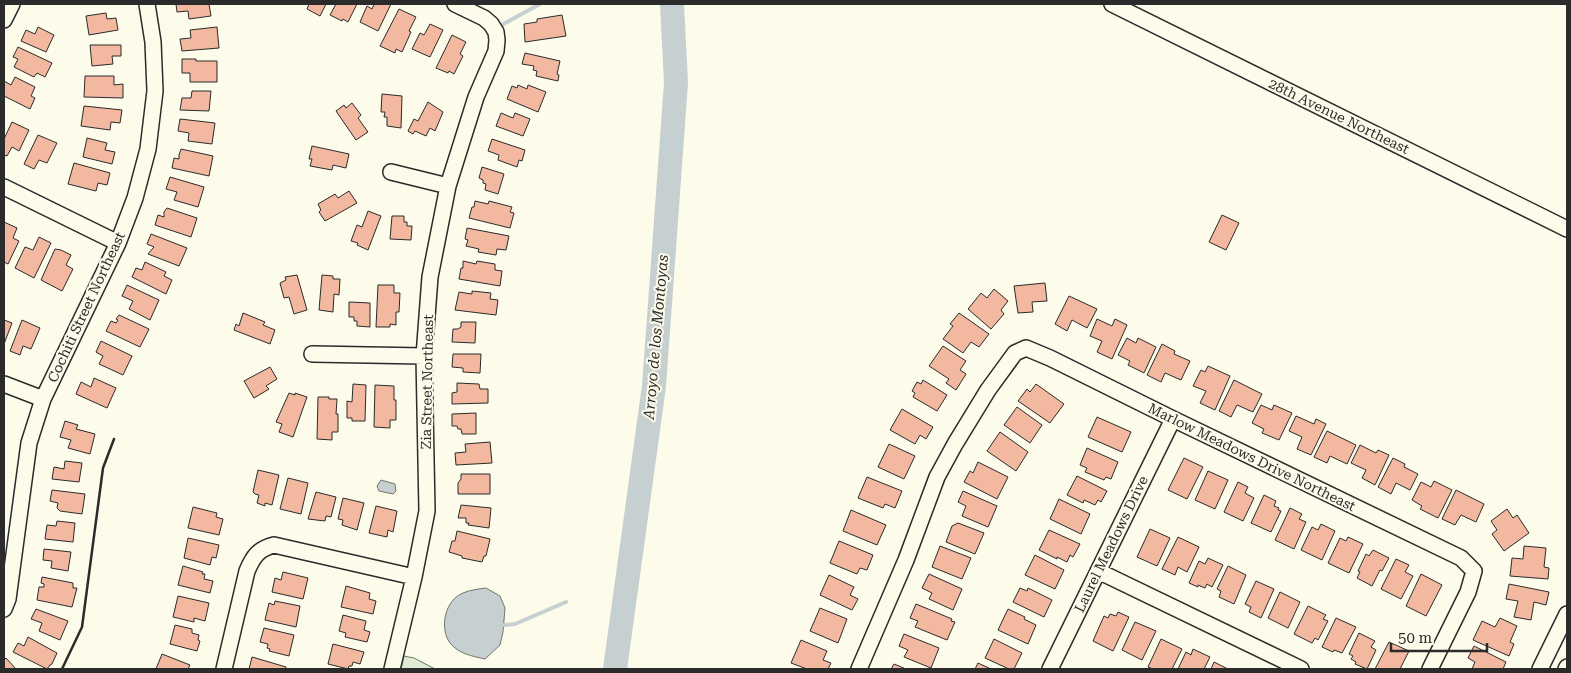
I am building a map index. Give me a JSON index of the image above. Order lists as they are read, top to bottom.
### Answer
{
  "streets": {
    "street": [
      "28th Avenue Northeast",
      "Cochiti Street Northeast",
      "Zia Street Northeast",
      "Marlow Meadows Drive Northeast",
      "Laurel Meadows Drive"
    ]
  },
  "crossings": [
    ["Marlow Meadows Drive Northeast", "Laurel Meadows Drive"]
  ],
  "water": ["Arroyo de los Montoyas"],
  "scale_bar": "50 m"
}
